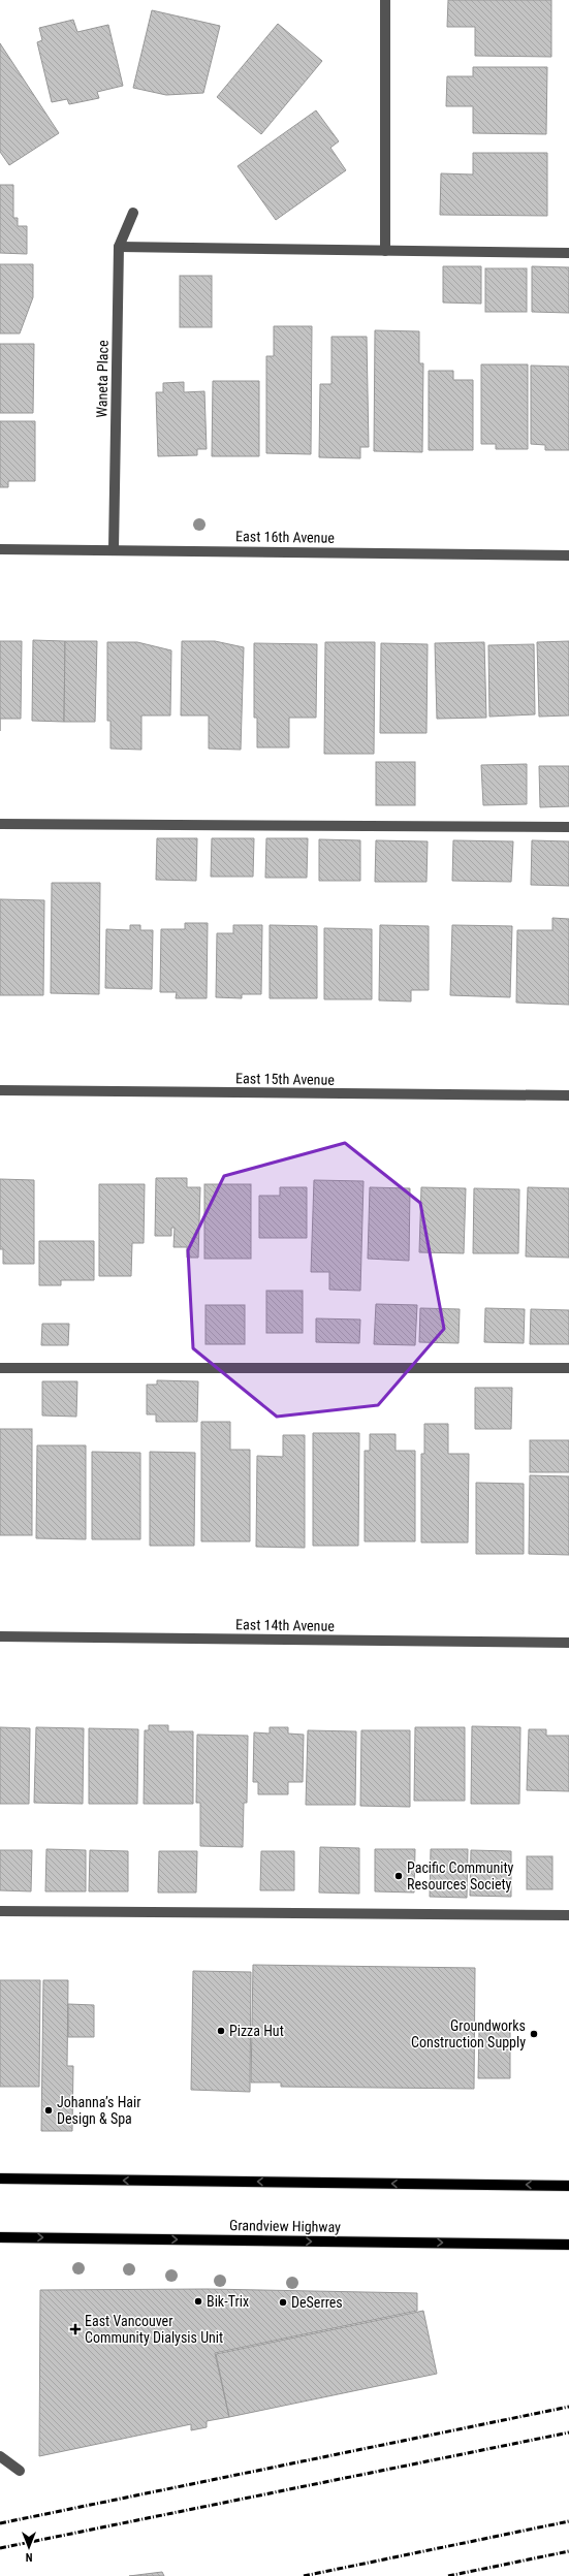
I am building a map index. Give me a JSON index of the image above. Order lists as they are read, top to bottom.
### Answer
{
  "streets": {
    "main road": ["Grandview Highway"],
    "street": [
      "Waneta Place",
      "East 16th Avenue",
      "East 15th Avenue",
      "East 14th Avenue"
    ]
  },
  "crossings": [
    ["Waneta Place", "East 16th Avenue"]
  ],
  "places": {
    "other": [
      "Pacific Community Resources Society",
      "Pizza Hut",
      "Groundworks Construction Supply",
      "Johanna’s Hair Design & Spa",
      "Bik-Trix",
      "DeSerres"
    ],
    "health": ["East Vancouver Community Dialysis Unit"]
  },
  "north": "bottom"
}
